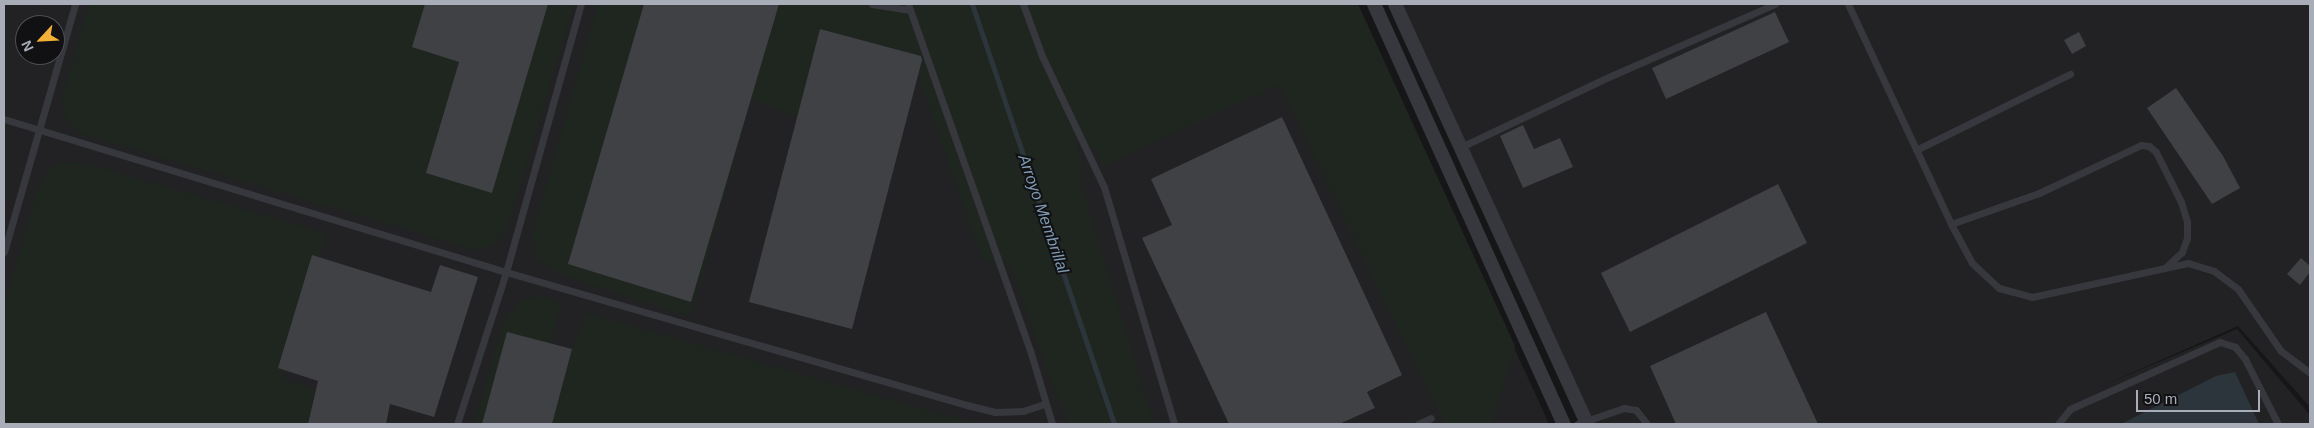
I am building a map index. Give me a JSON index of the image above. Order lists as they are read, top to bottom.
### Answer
{
  "water": ["Arroyo Membrillal"],
  "scale_bar": "50 m",
  "north": "bottom left"
}
